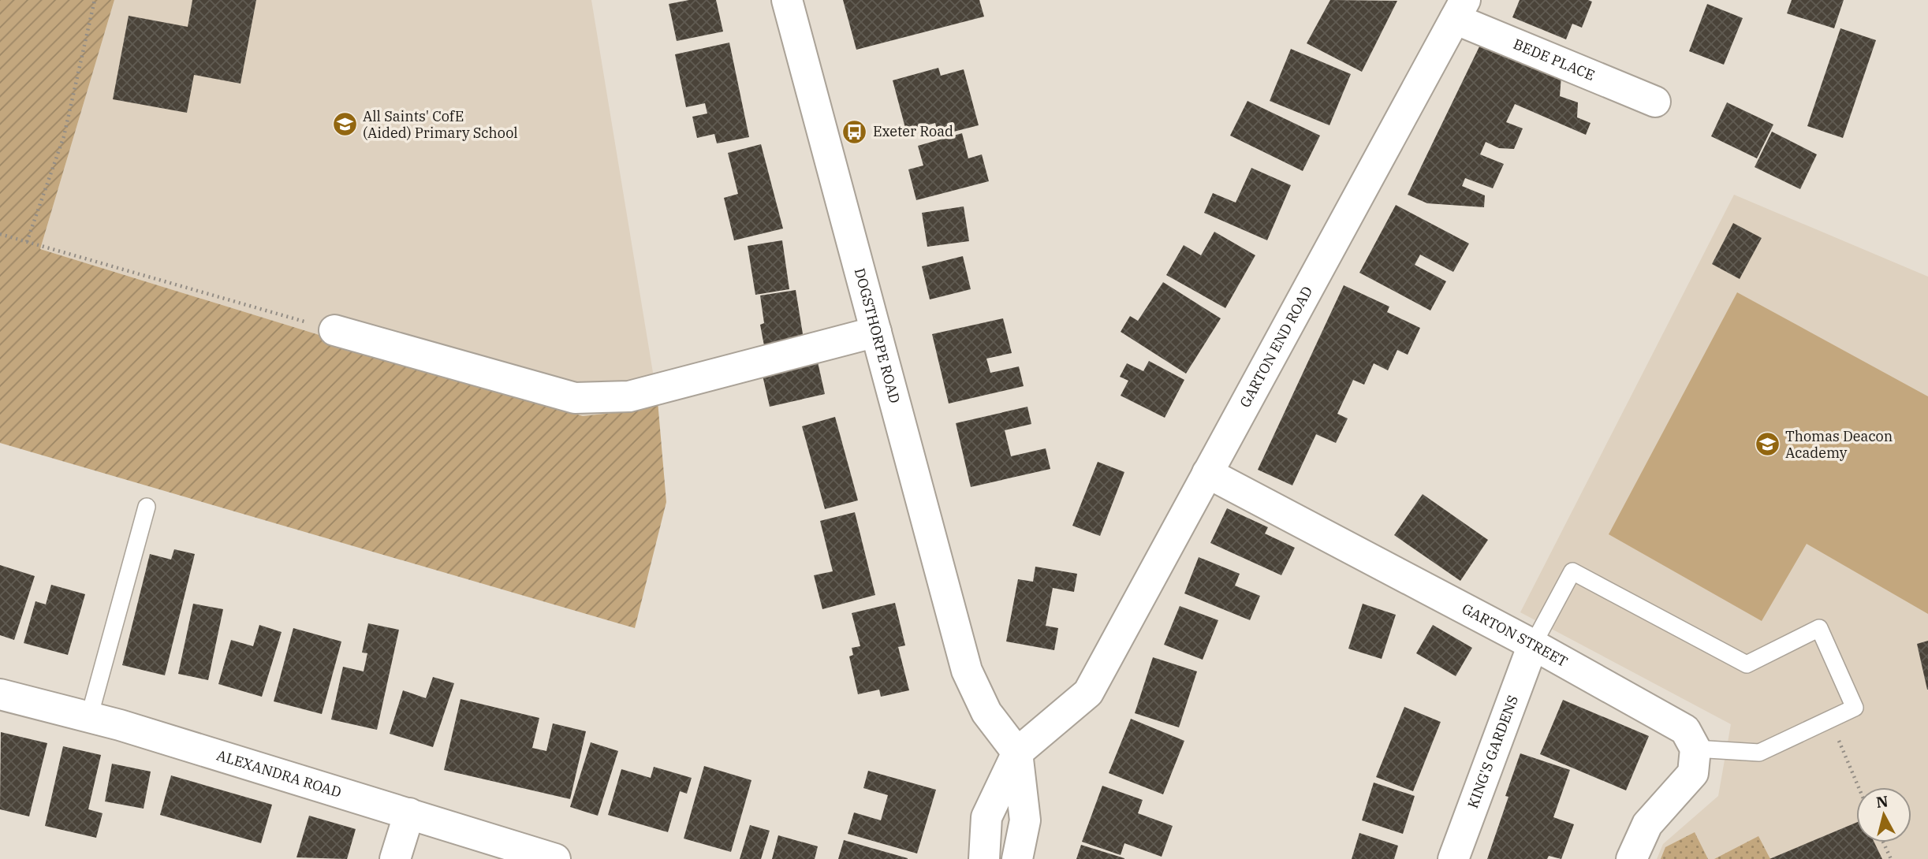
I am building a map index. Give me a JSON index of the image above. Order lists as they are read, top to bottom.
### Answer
{
  "streets": {
    "street": [
      "BEDE PLACE",
      "DOGSTHORPE ROAD",
      "GARTON END ROAD",
      "GARTON STREET",
      "KING'S GARDENS",
      "ALEXANDRA ROAD"
    ]
  },
  "crossings": [
    ["BEDE PLACE", "GARTON END ROAD"],
    ["DOGSTHORPE ROAD", "GARTON END ROAD"],
    ["GARTON END ROAD", "GARTON STREET"],
    ["GARTON STREET", "KING'S GARDENS"]
  ],
  "places": {
    "school or university": ["All Saints' CofE (Aided) Primary School", "Thomas Deacon Academy"],
    "bus stop": ["Exeter Road"]
  },
  "north": "top"
}
